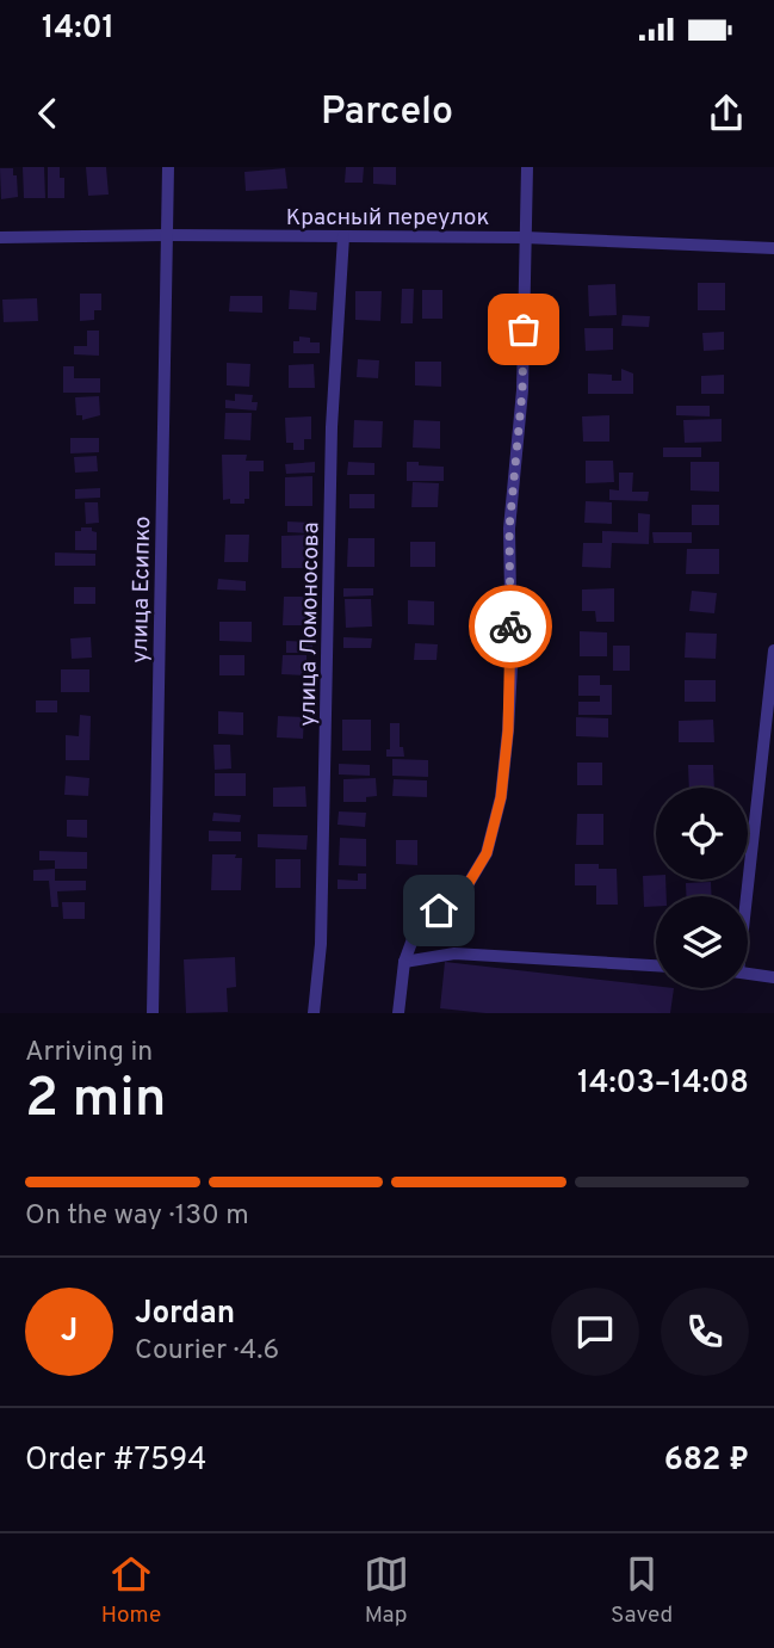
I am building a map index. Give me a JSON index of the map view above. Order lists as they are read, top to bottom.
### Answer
{
  "streets": {
    "street": ["Красный переулок", "улица Есипко", "улица Ломоносова"]
  },
  "crossings": [
    ["Красный переулок", "улица Есипко"],
    ["Красный переулок", "улица Ломоносова"]
  ],
  "page": {
    "status": "14:01",
    "header": "Parcelo",
    "heading": ["2 min", "Arriving in", "14:03–14:08"],
    "panel": [
      "Jordan",
      "Courier · 4.6",
      "Order #7594",
      "682 ₽"
    ],
    "bar": "On the way · 130 m",
    "round": "J",
    "tabs": ["Home", "Map", "Saved"]
  }
}
